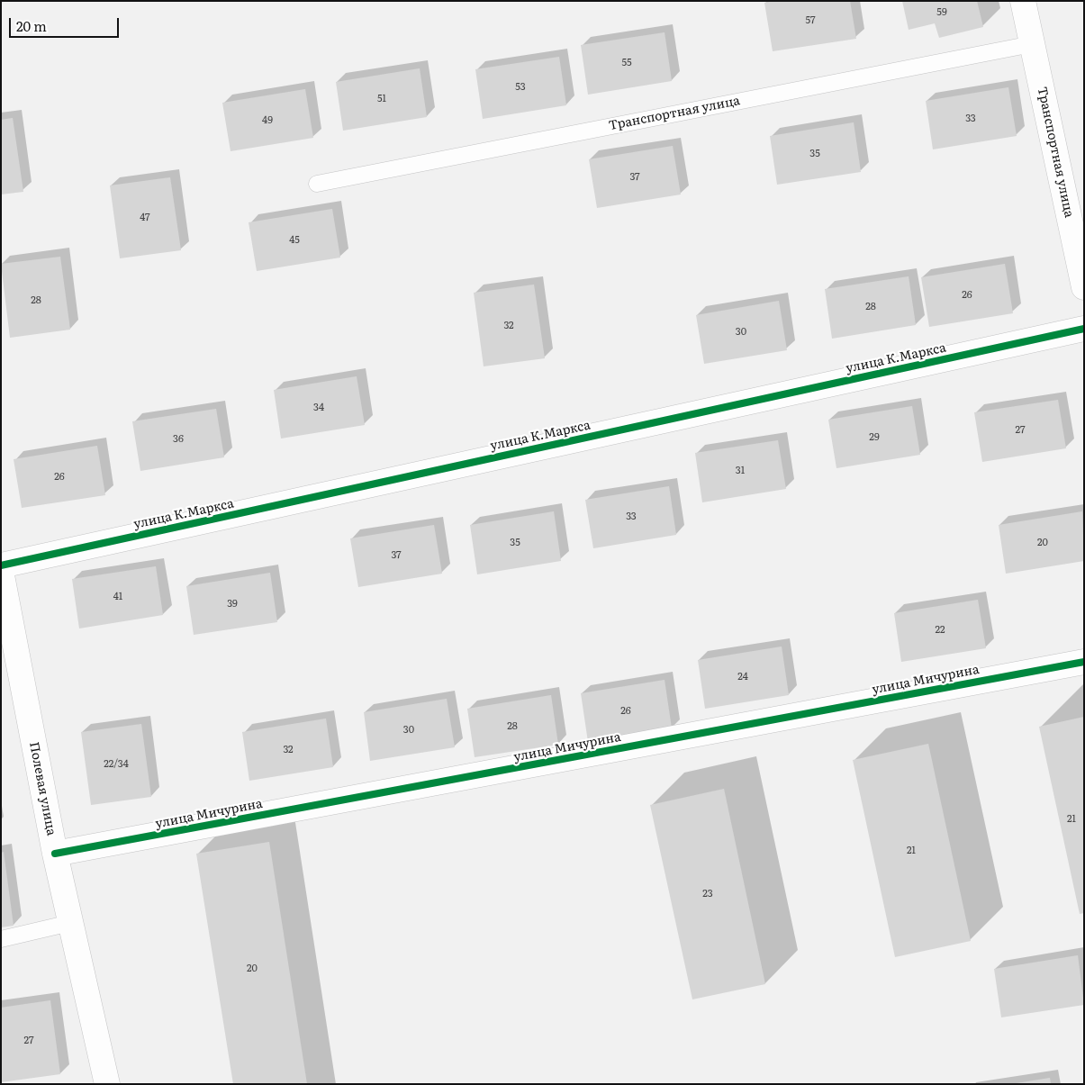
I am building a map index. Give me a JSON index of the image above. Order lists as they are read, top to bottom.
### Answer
{
  "streets": {
    "street": [
      "Транспортная улица",
      "улица К.Маркса",
      "улица Мичурина",
      "Полевая улица"
    ]
  },
  "crossings": [
    ["улица Мичурина", "Полевая улица"]
  ],
  "house_numbers": [
    "59",
    "57",
    "55",
    "53",
    "51",
    "33",
    "49",
    "35",
    "37",
    "47",
    "45",
    "26",
    "28",
    "28",
    "32",
    "30",
    "34",
    "27",
    "29",
    "36",
    "31",
    "26",
    "33",
    "35",
    "20",
    "37",
    "41",
    "39",
    "22",
    "24",
    "26",
    "28",
    "30",
    "32",
    "22/34",
    "21",
    "21",
    "23",
    "20",
    "27"
  ],
  "scale_bar": "20 m"
}
